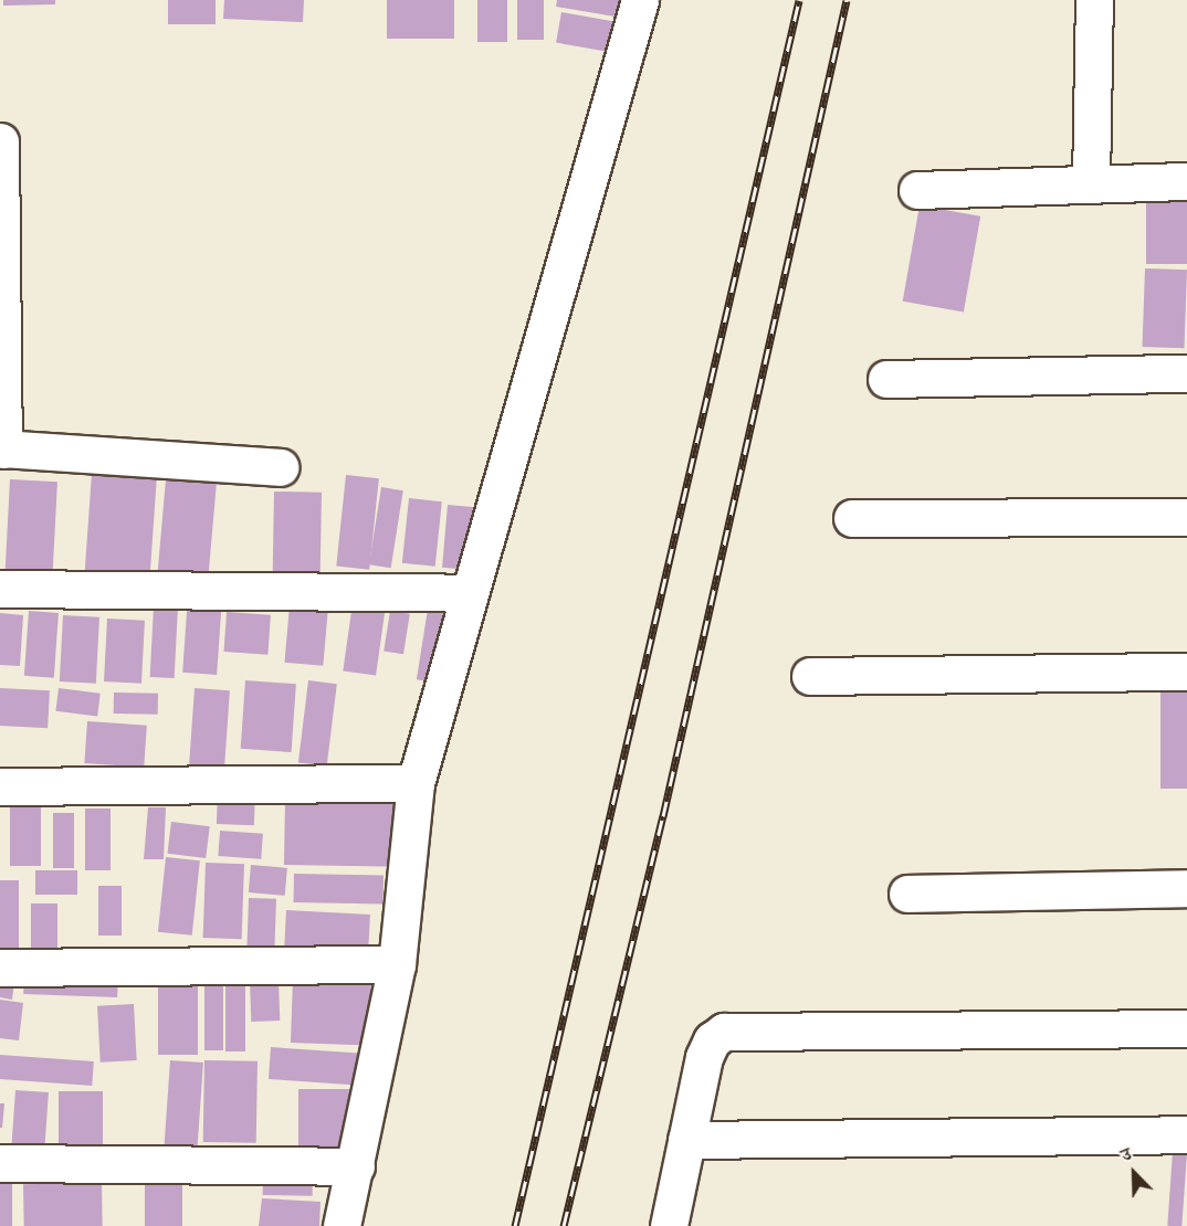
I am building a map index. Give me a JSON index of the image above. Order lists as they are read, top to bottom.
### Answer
{
  "north": "top left"
}
